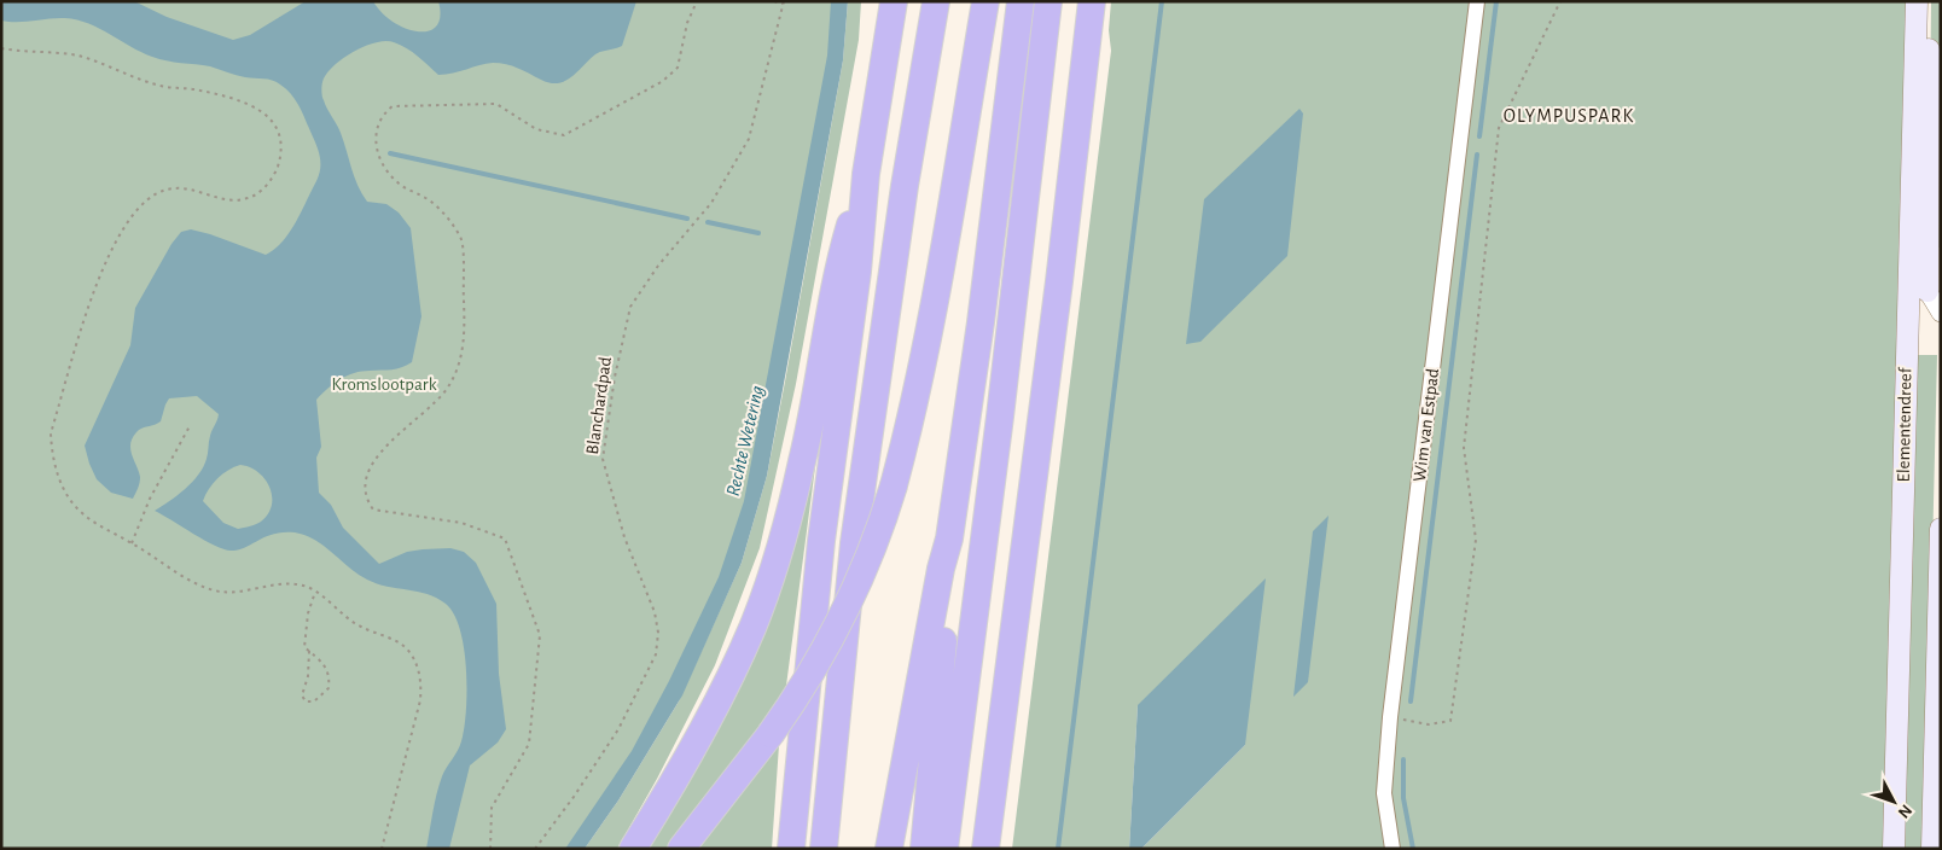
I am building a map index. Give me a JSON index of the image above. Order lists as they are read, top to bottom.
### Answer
{
  "streets": {
    "main road": ["Elementendreef"],
    "street": ["Wim van Estpad"],
    "path": ["Blanchardpad"]
  },
  "districts": ["OLYMPUSPARK"],
  "water": ["Rechte Wetering"],
  "parks": ["Kromslootpark"],
  "north": "bottom right"
}
